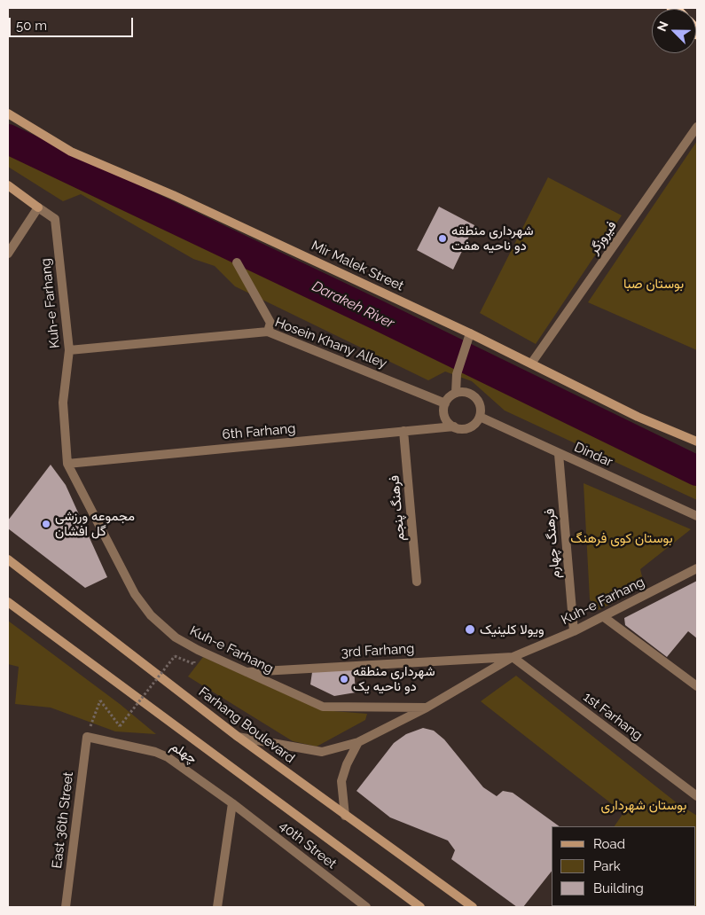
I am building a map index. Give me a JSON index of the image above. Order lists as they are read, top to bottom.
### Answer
{
  "streets": {
    "main road": ["Mir Malek Street", "Farhang Boulevard"],
    "street": [
      "فیروزگر",
      "Kuh-e Farhang",
      "Hosein Khany Alley",
      "6th Farhang",
      "Dindar",
      "فرهنگ پنجم",
      "فرهنگ چهارم",
      "3rd Farhang",
      "1st Farhang",
      "چهلم",
      "East 36th Street",
      "40th Street"
    ]
  },
  "crossings": [
    ["فیروزگر", "Mir Malek Street"],
    ["Kuh-e Farhang", "Hosein Khany Alley"],
    ["Kuh-e Farhang", "6th Farhang"],
    ["Kuh-e Farhang", "فرهنگ چهارم"],
    ["Kuh-e Farhang", "3rd Farhang"],
    ["Kuh-e Farhang", "1st Farhang"],
    ["Kuh-e Farhang", "Farhang Boulevard"],
    ["Hosein Khany Alley", "6th Farhang"],
    ["Hosein Khany Alley", "Dindar"],
    ["6th Farhang", "Dindar"],
    ["6th Farhang", "فرهنگ پنجم"],
    ["Dindar", "فرهنگ چهارم"],
    ["3rd Farhang", "1st Farhang"],
    ["چهلم", "East 36th Street"],
    ["چهلم", "40th Street"]
  ],
  "water": ["Darakeh River"],
  "parks": ["بوستان صبا", "بوستان کوی فرهنگ", "بوستان شهرداری"],
  "places": [
    "شهرداری منطقه دو ناحیه هفت",
    "مجموعه ورزشی گل افشان",
    "ویولا کلینیک",
    "شهرداری منطقه دو ناحیه یک"
  ],
  "legend": ["Road", "Park", "Building"],
  "scale_bar": "50 m",
  "north": "top left"
}
